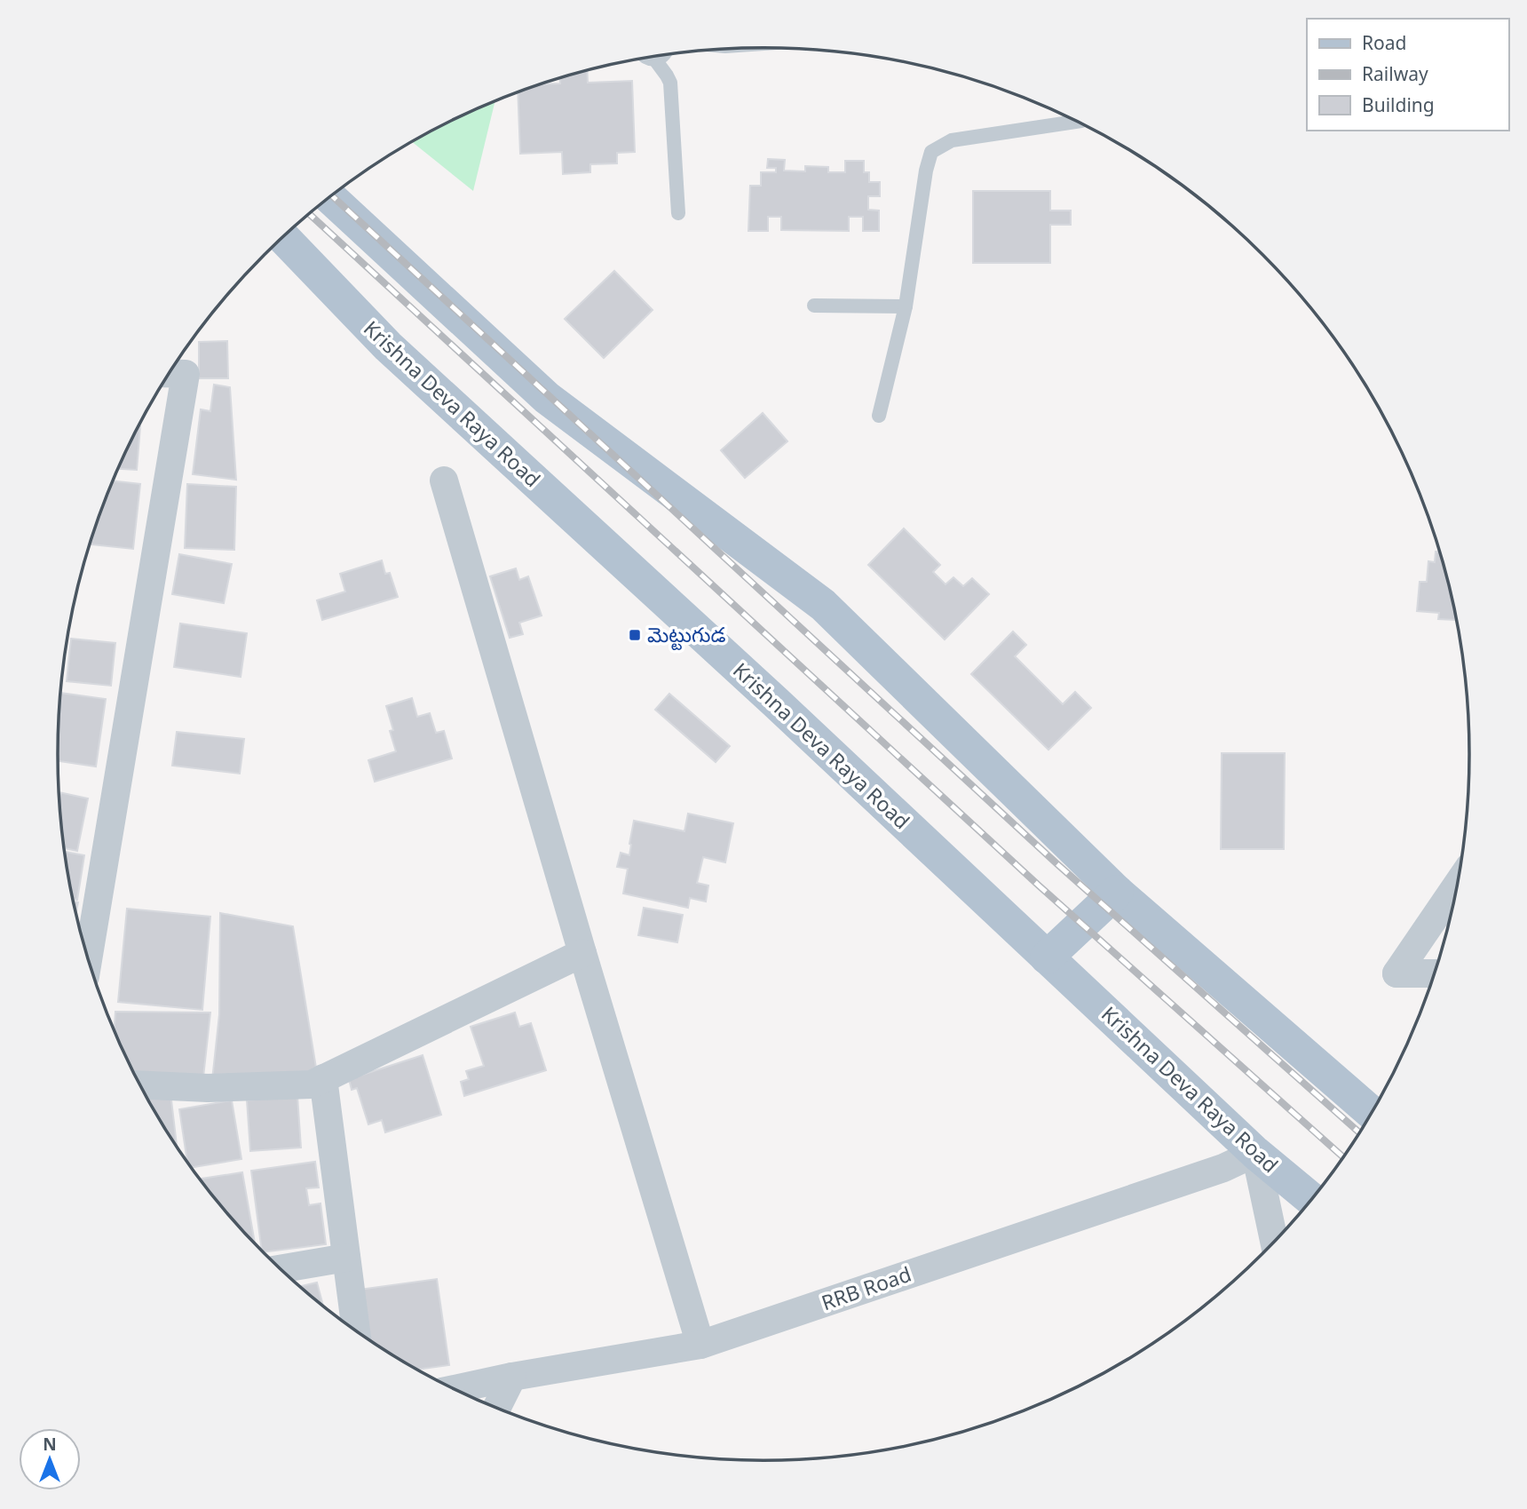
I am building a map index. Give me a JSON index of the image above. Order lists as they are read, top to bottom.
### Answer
{
  "streets": {
    "main road": ["Krishna Deva Raya Road"],
    "street": ["RRB Road"]
  },
  "crossings": [
    ["Krishna Deva Raya Road", "RRB Road"]
  ],
  "places": {
    "transit": ["మెట్టుగుడ"]
  },
  "legend": ["Road", "Railway", "Building"],
  "north": "top"
}
